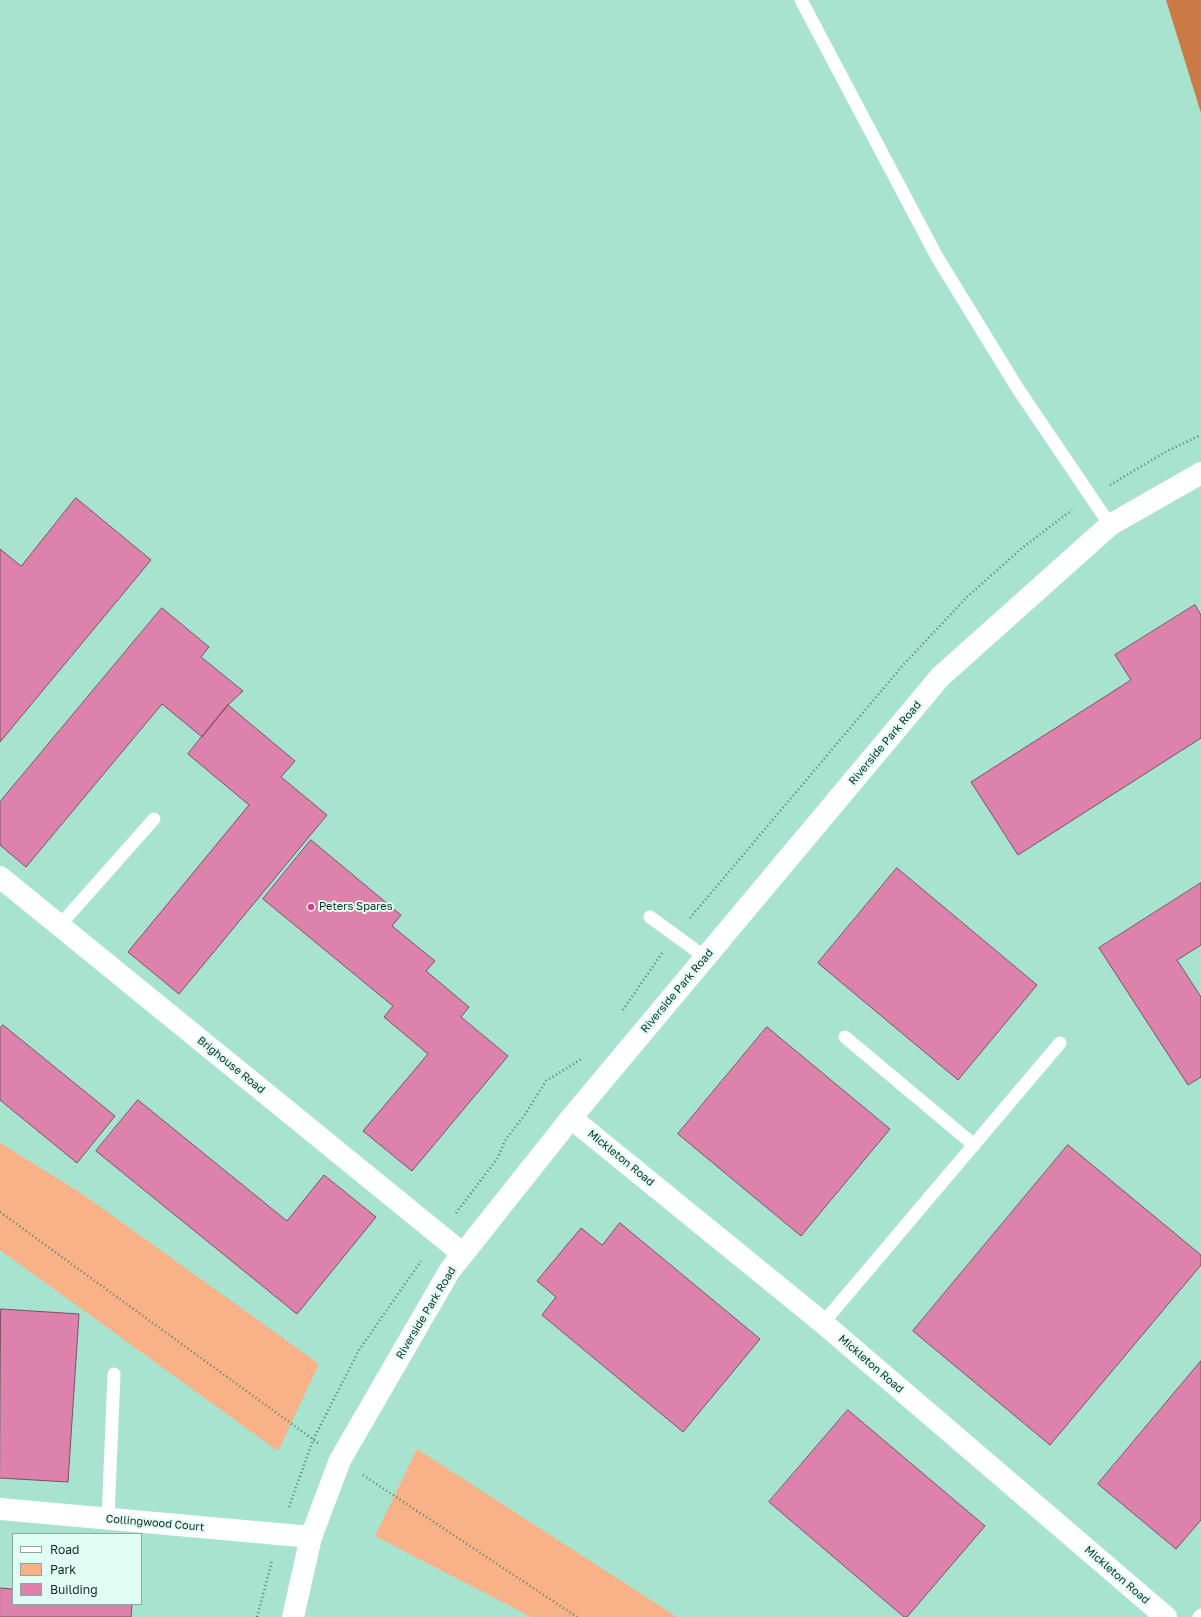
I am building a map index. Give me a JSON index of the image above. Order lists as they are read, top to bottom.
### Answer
{
  "streets": {
    "street": [
      "Riverside Park Road",
      "Brighouse Road",
      "Mickleton Road",
      "Collingwood Court"
    ]
  },
  "crossings": [
    ["Riverside Park Road", "Brighouse Road"],
    ["Riverside Park Road", "Mickleton Road"],
    ["Riverside Park Road", "Collingwood Court"]
  ],
  "places": ["Peters Spares"],
  "legend": ["Road", "Park", "Building"]
}
